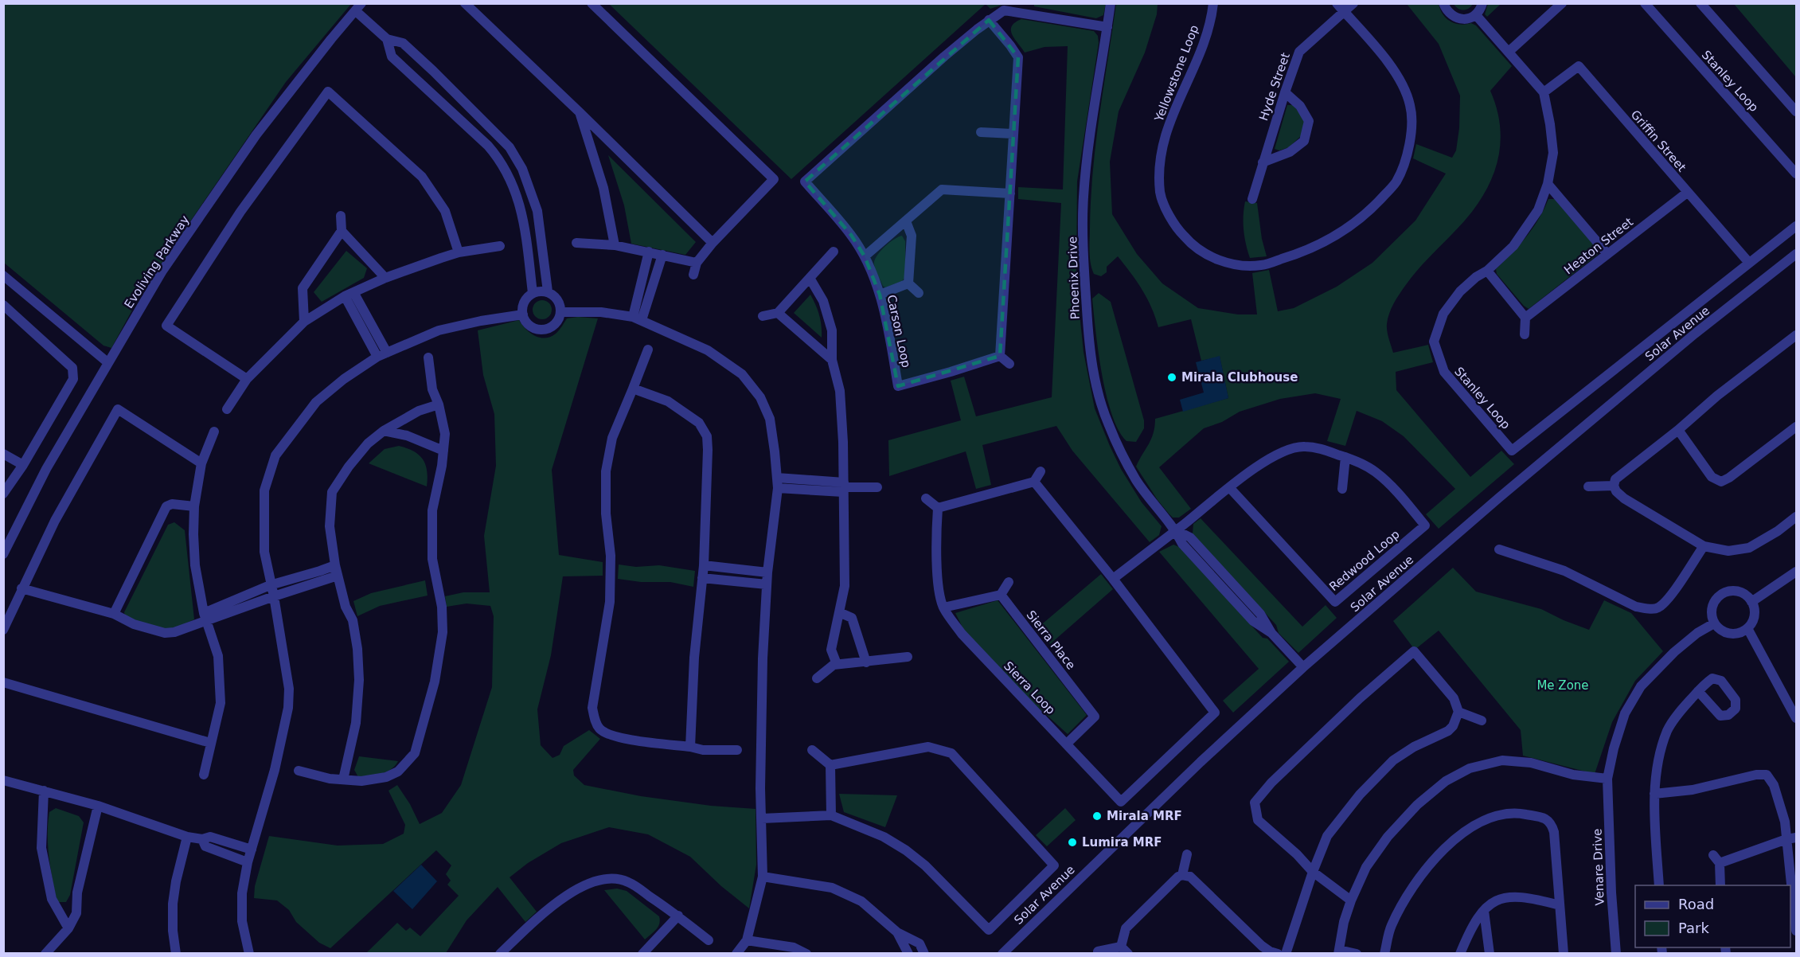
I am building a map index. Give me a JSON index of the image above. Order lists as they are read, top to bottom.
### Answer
{
  "streets": {
    "street": [
      "Yellowstone Loop",
      "Stanley Loop",
      "Hyde Street",
      "Griffin Street",
      "Heaton Street",
      "Evoliving Parkway",
      "Phoenix Drive",
      "Carson Loop",
      "Solar Avenue",
      "Redwood Loop",
      "Sierra Place",
      "Sierra Loop",
      "Venare Drive"
    ]
  },
  "crossings": [
    ["Yellowstone Loop", "Hyde Street"],
    ["Stanley Loop", "Griffin Street"],
    ["Griffin Street", "Heaton Street"],
    ["Phoenix Drive", "Carson Loop"],
    ["Phoenix Drive", "Solar Avenue"],
    ["Phoenix Drive", "Redwood Loop"],
    ["Redwood Loop", "Sierra Loop"],
    ["Sierra Place", "Sierra Loop"]
  ],
  "parks": ["Me Zone"],
  "places": ["Mirala Clubhouse", "Mirala MRF", "Lumira MRF"],
  "legend": ["Road", "Park"]
}
